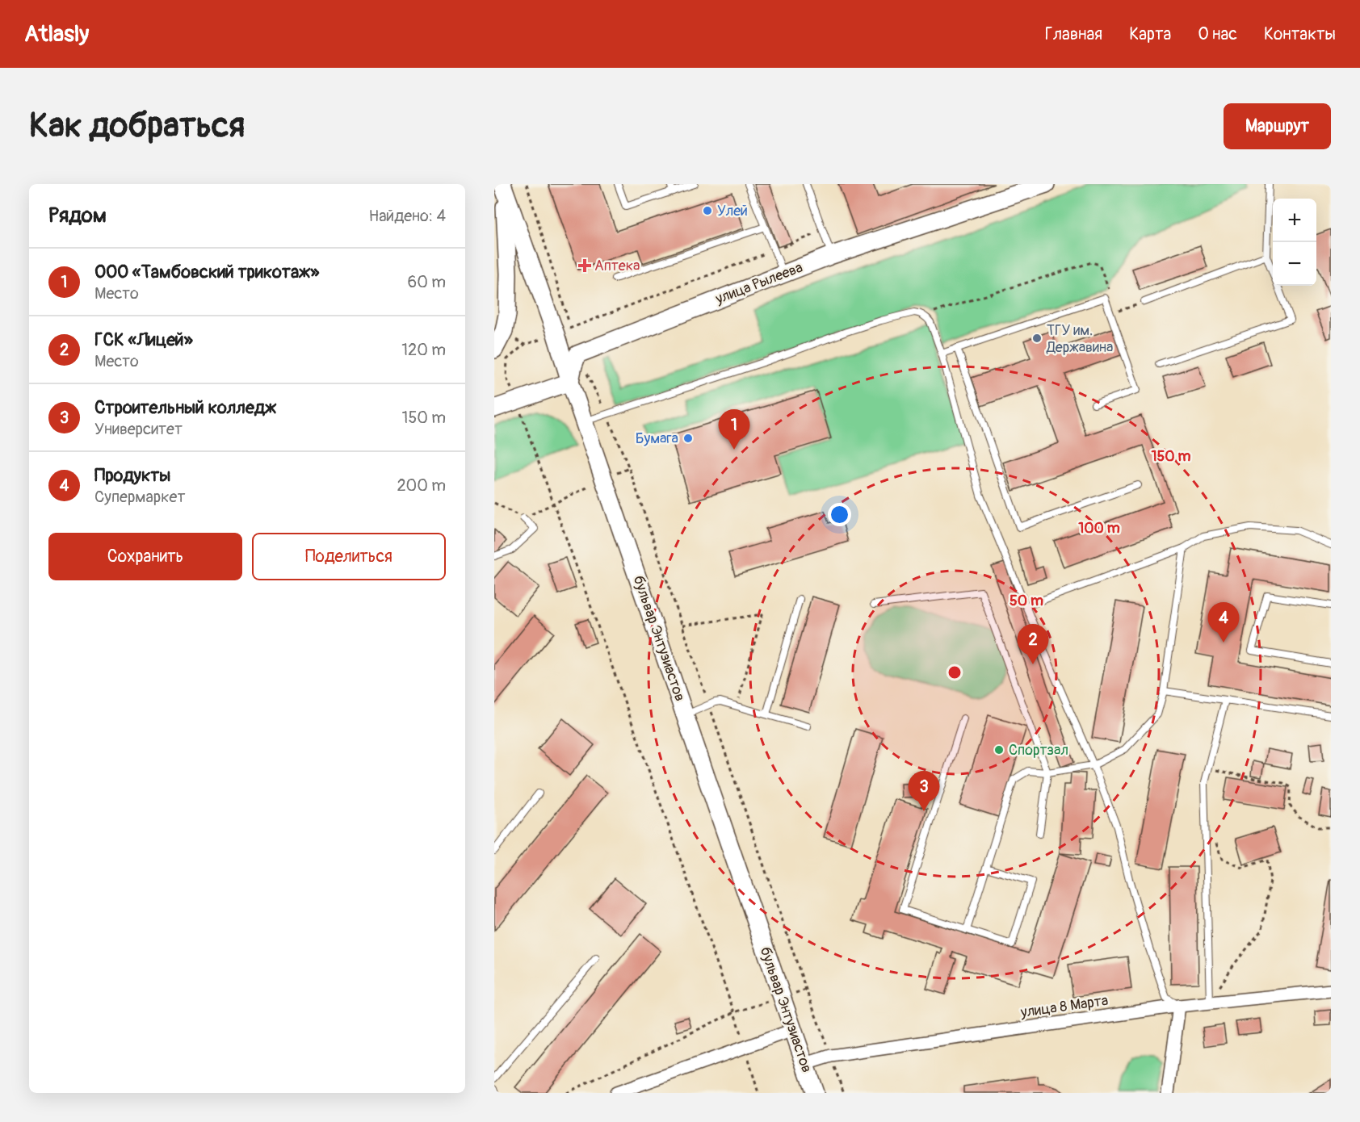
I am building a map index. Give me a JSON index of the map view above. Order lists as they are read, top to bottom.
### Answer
{
  "streets": {
    "main road": ["улица Рылеева", "бульвар Энтузиастов"],
    "street": ["улица 8 Марта"]
  },
  "crossings": [
    ["бульвар Энтузиастов", "улица 8 Марта"]
  ],
  "places": {
    "other": [
      "Улей",
      "ТГУ им. Державина",
      "Бумага",
      "Спортзал"
    ],
    "health": ["Аптека"]
  },
  "page": {
    "header": "Atlasly",
    "nav": [
      "Главная",
      "Карта",
      "О нас",
      "Контакты"
    ],
    "buttons": [
      "Маршрут",
      ["Сохранить", "Поделиться"]
    ],
    "title": "Как добраться",
    "heading": ["Рядом", "Найдено: 4"],
    "map_buttons": ["+", "−"],
    "list": [
      {
        "mark": "1",
        "name": "ООО «Тамбовский трикотаж»",
        "note": "Место",
        "value": "60 m"
      },
      {
        "mark": "2",
        "name": "ГСК «Лицей»",
        "note": "Место",
        "value": "120 m"
      },
      {
        "mark": "3",
        "name": "Строительный колледж",
        "note": "Университет",
        "value": "150 m"
      },
      {
        "mark": "4",
        "name": "Продукты",
        "note": "Супермаркет",
        "value": "200 m"
      }
    ],
    "pins": [
      "1",
      "4",
      "2",
      "3"
    ]
  },
  "rings": ["150 m", "100 m", "50 m"]
}
